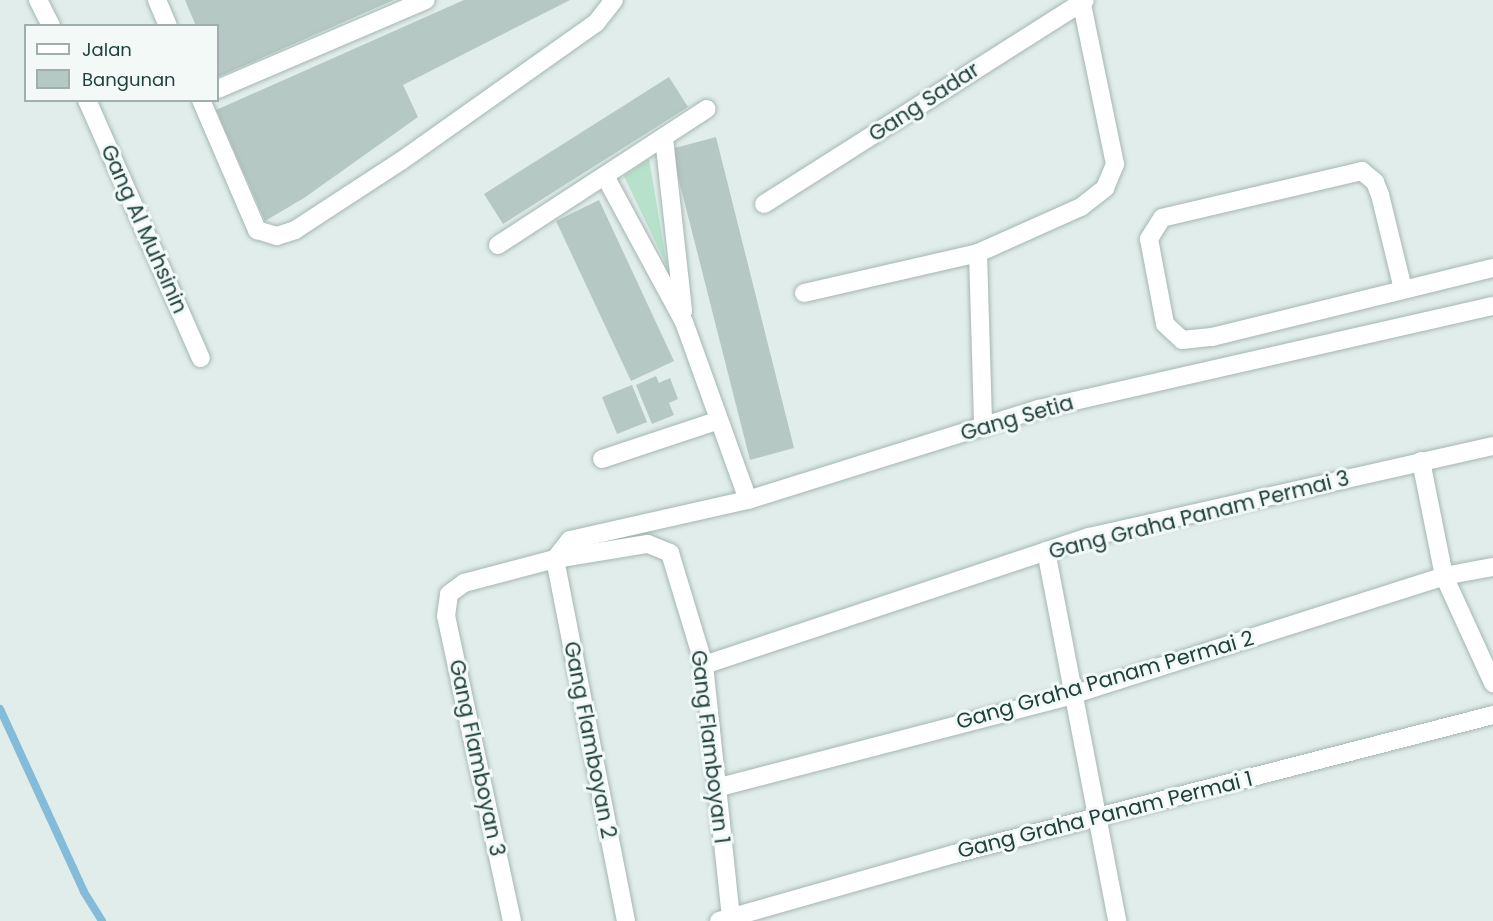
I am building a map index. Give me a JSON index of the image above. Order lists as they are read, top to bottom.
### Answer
{
  "streets": {
    "street": [
      "Gang Sadar",
      "Gang Al Muhsinin",
      "Gang Setia",
      "Gang Graha Panam Permai 3",
      "Gang Graha Panam Permai 2",
      "Gang Flamboyan 2",
      "Gang Flamboyan 1",
      "Gang Flamboyan 3",
      "Gang Graha Panam Permai 1"
    ]
  },
  "crossings": [
    ["Gang Setia", "Gang Flamboyan 2"],
    ["Gang Setia", "Gang Flamboyan 1"],
    ["Gang Setia", "Gang Flamboyan 3"],
    ["Gang Graha Panam Permai 3", "Gang Flamboyan 1"],
    ["Gang Graha Panam Permai 2", "Gang Flamboyan 1"],
    ["Gang Flamboyan 2", "Gang Flamboyan 1"],
    ["Gang Flamboyan 2", "Gang Flamboyan 3"],
    ["Gang Flamboyan 1", "Gang Flamboyan 3"],
    ["Gang Flamboyan 1", "Gang Graha Panam Permai 1"]
  ],
  "legend": ["Jalan", "Bangunan"]
}
